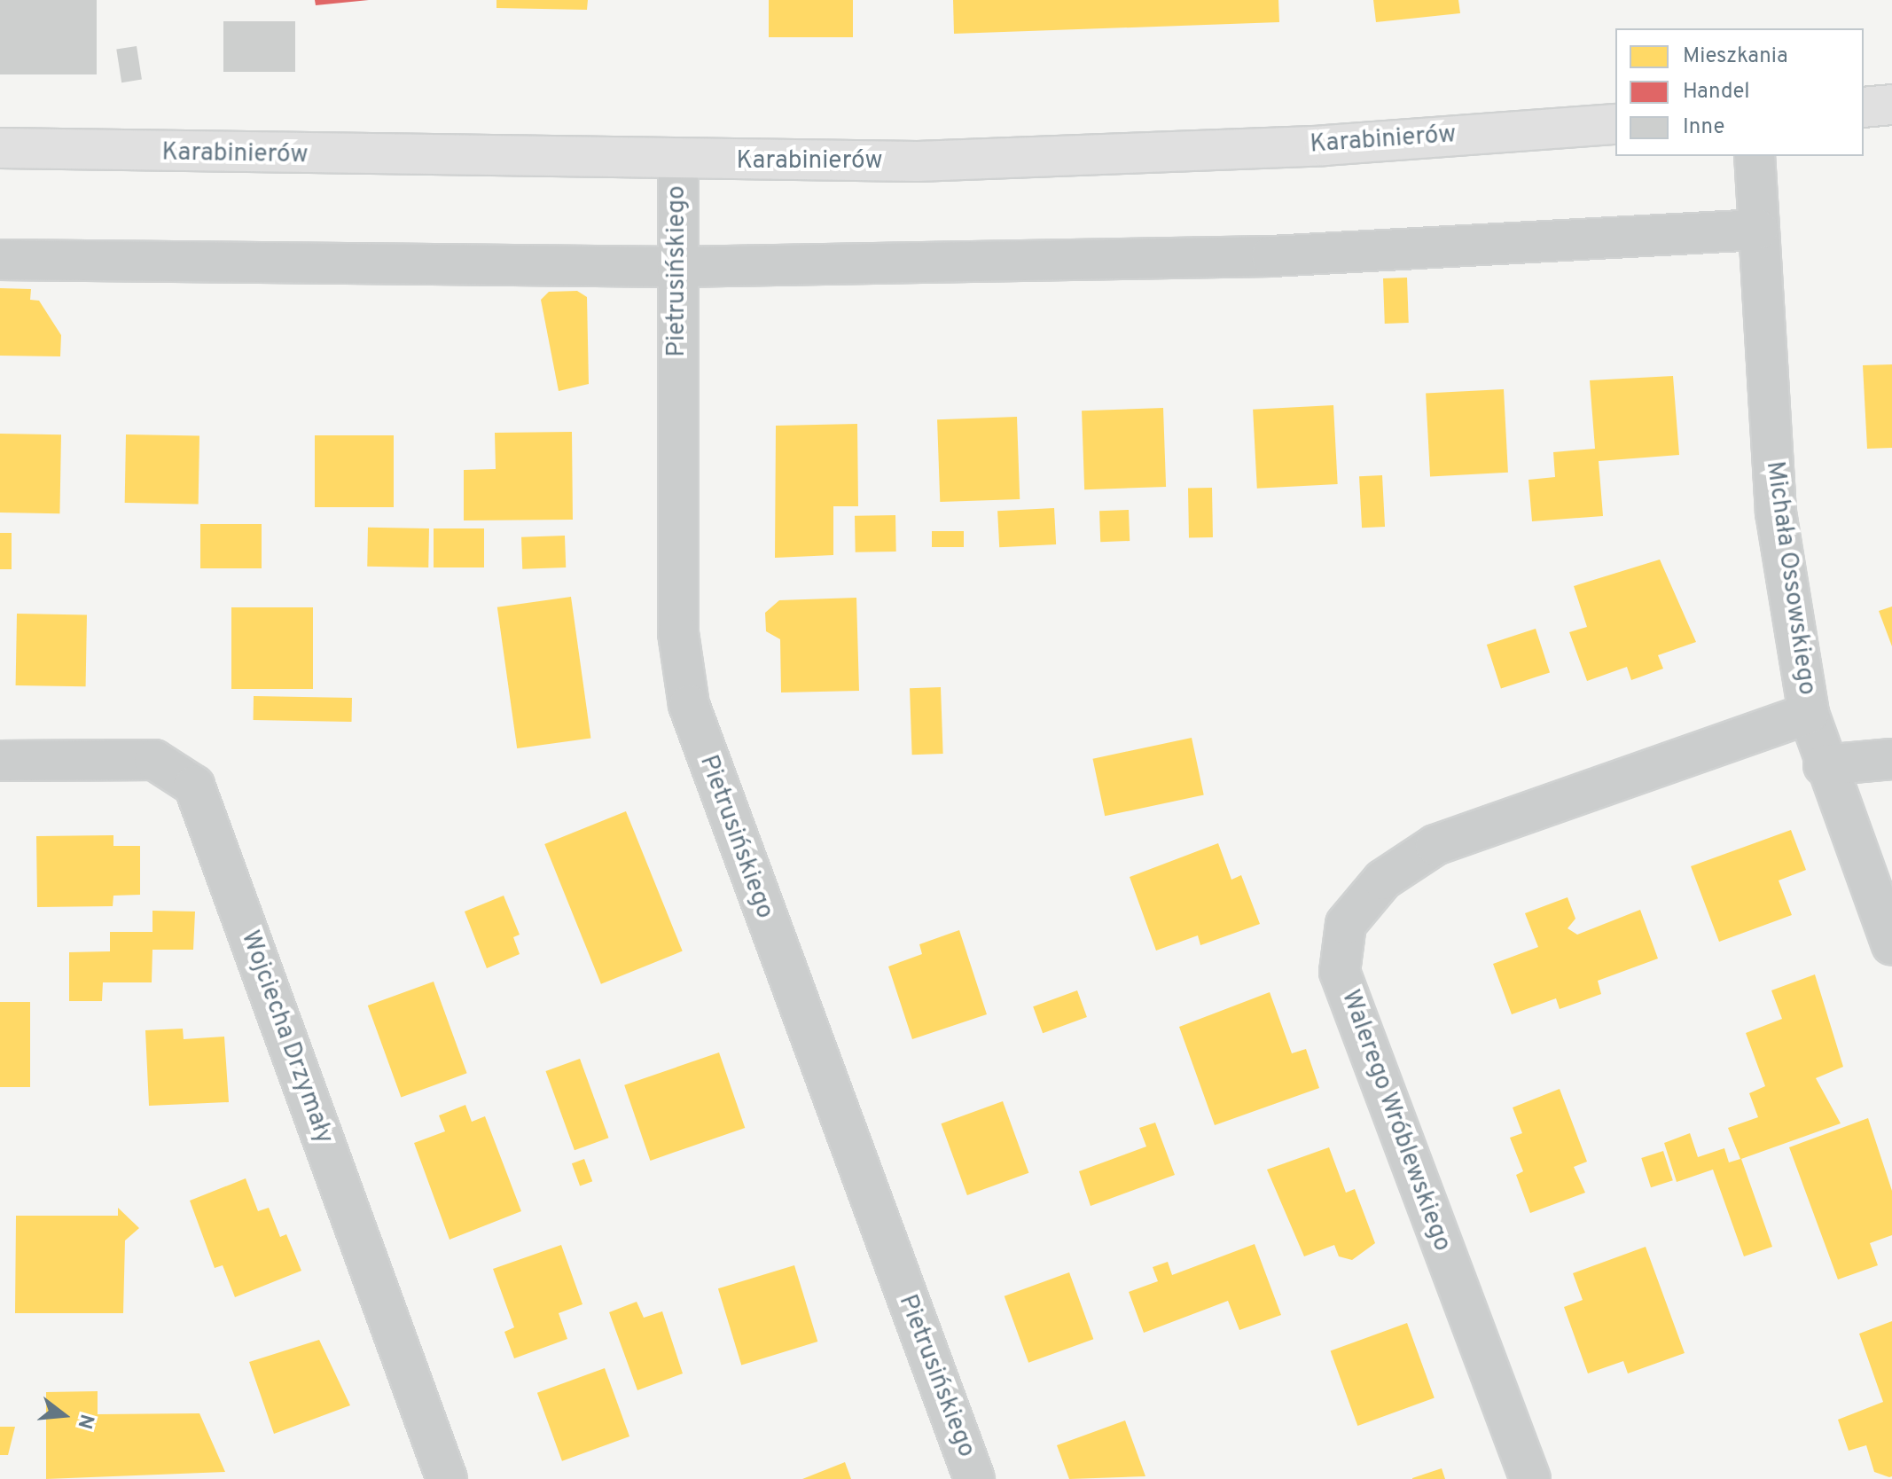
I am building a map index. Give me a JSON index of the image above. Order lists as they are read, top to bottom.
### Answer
{
  "streets": {
    "main road": ["Karabinierów"],
    "street": [
      "Pietrusińskiego",
      "Michała Ossowskiego",
      "Wojciecha Drzymały",
      "Walerego Wróblewskiego"
    ]
  },
  "crossings": [
    ["Karabinierów", "Pietrusińskiego"],
    ["Michała Ossowskiego", "Walerego Wróblewskiego"]
  ],
  "legend": ["Mieszkania", "Handel", "Inne"],
  "north": "right"
}
